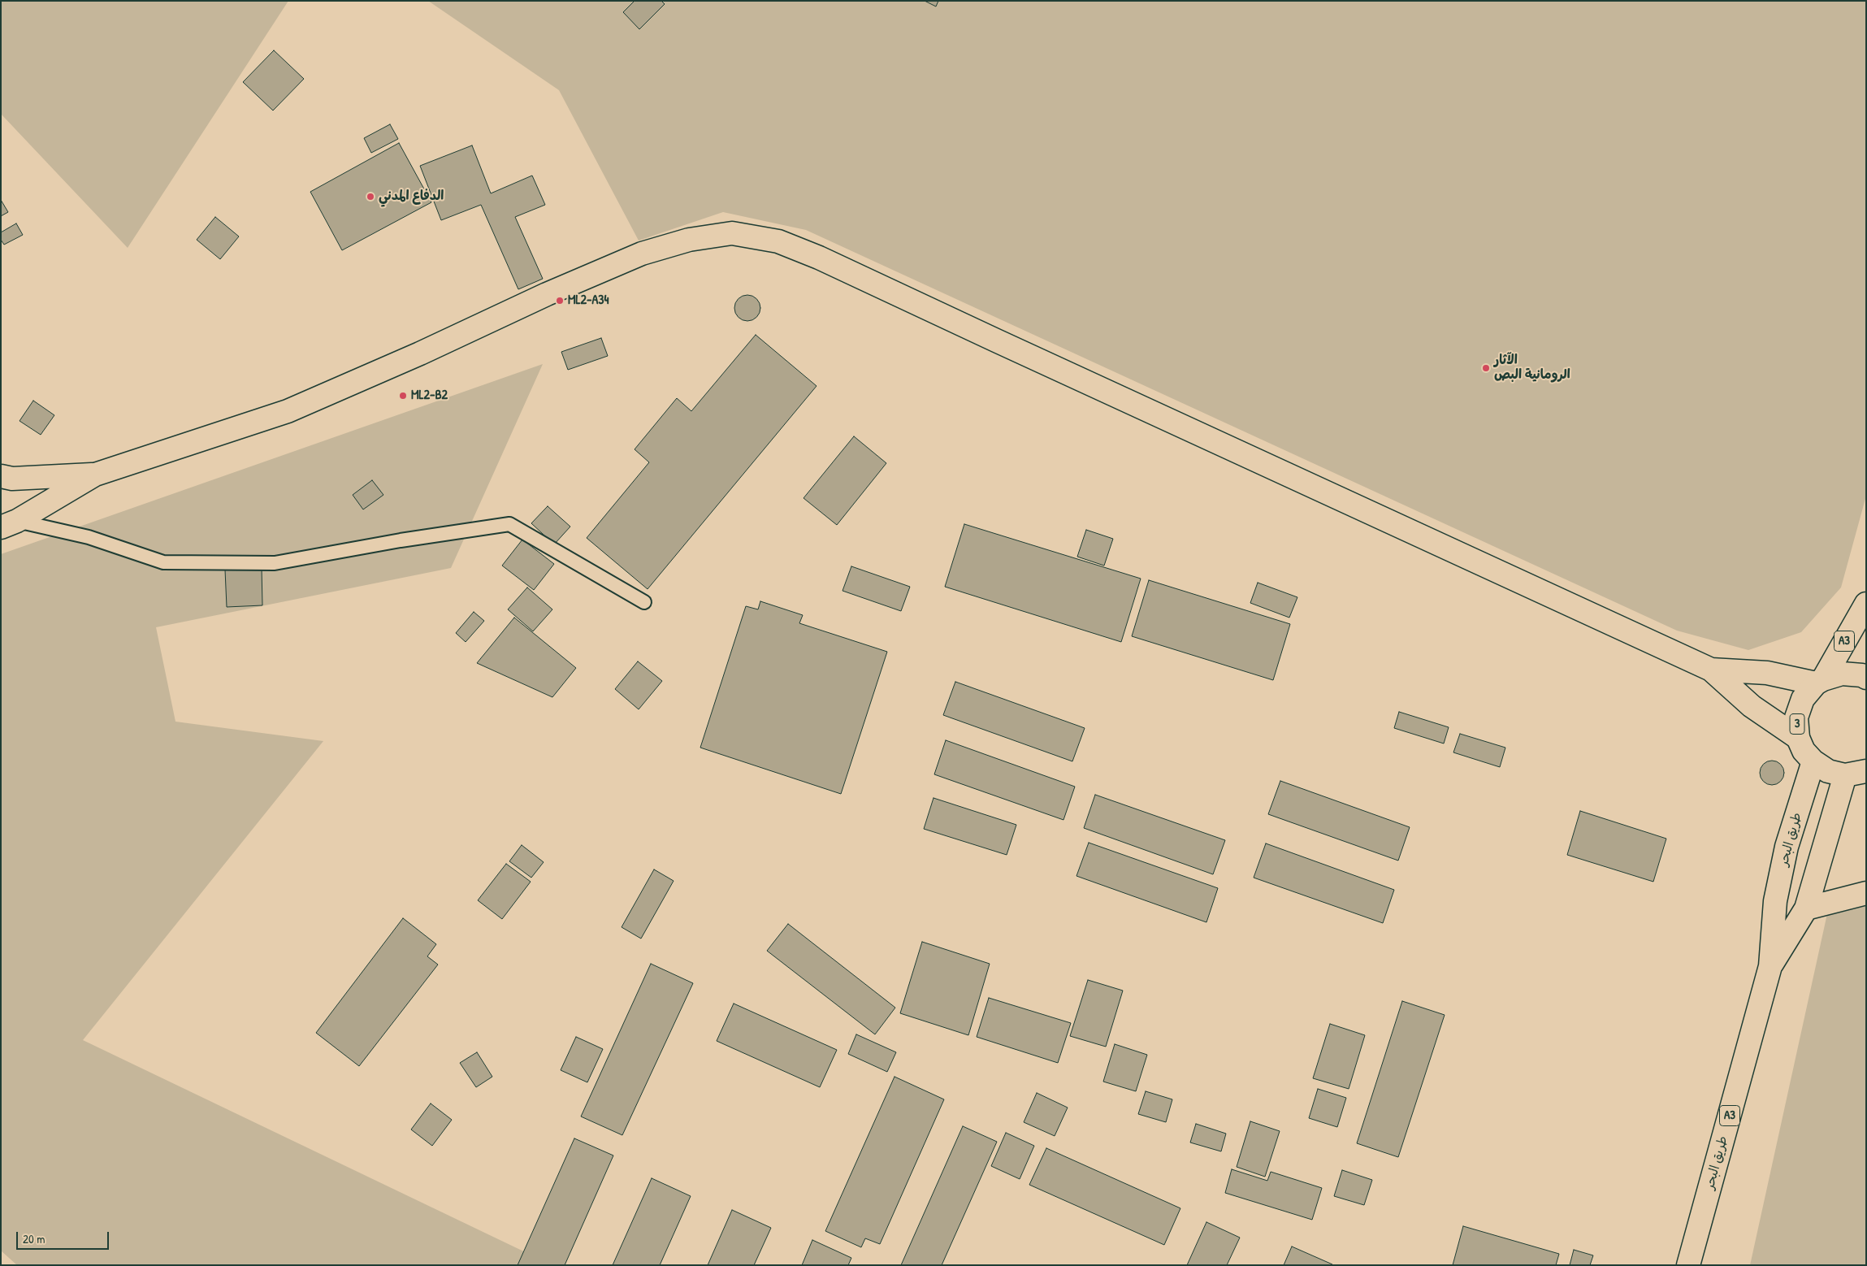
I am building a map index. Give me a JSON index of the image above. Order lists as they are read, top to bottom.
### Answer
{
  "streets": {
    "main road": ["A3", "3", "طريق البحر"]
  },
  "crossings": [
    ["A3", "3"],
    ["3", "طريق البحر"]
  ],
  "places": [
    "الدفاع المدني",
    "ML2-A34",
    "الآثار الرومانية البص",
    "ML2-B2"
  ],
  "scale_bar": "20 m"
}
